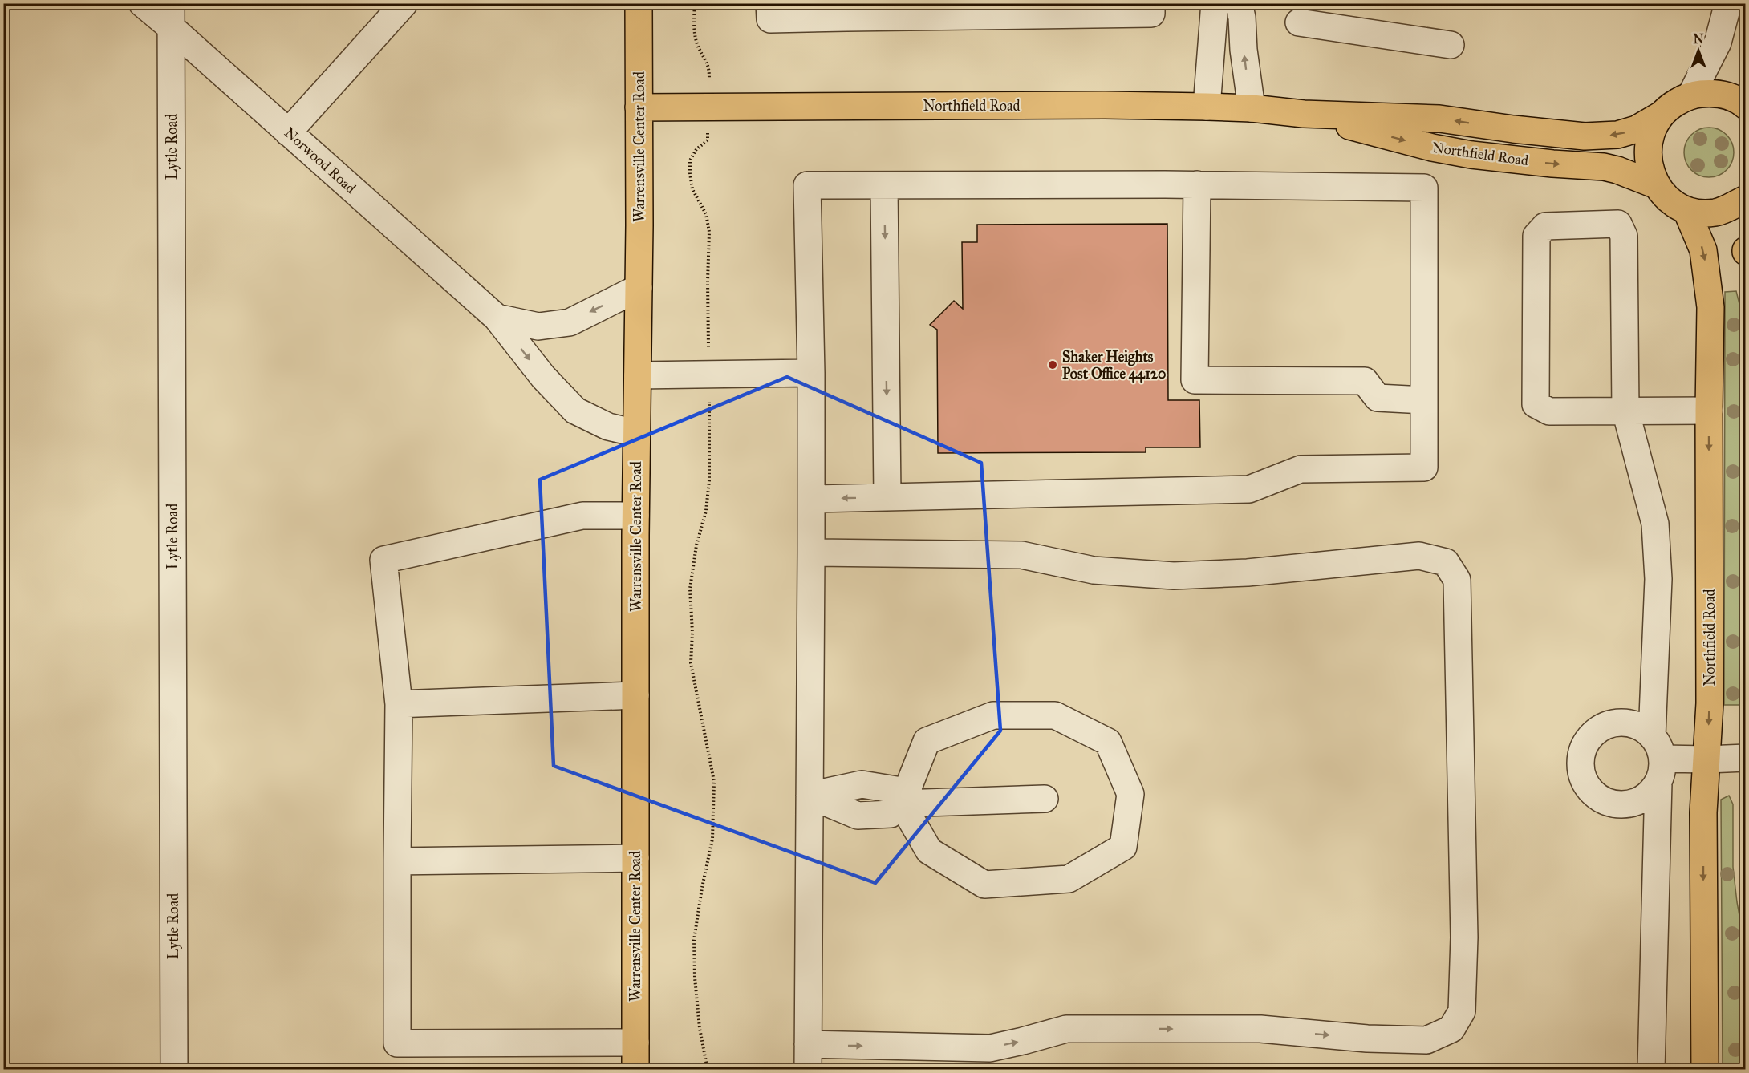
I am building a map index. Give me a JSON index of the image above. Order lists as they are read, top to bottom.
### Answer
{
  "streets": {
    "main road": ["Northfield Road", "Warrensville Center Road"],
    "street": ["Lytle Road", "Norwood Road"]
  },
  "crossings": [
    ["Northfield Road", "Warrensville Center Road"],
    ["Lytle Road", "Norwood Road"],
    ["Warrensville Center Road", "Norwood Road"]
  ],
  "places": ["Shaker Heights Post Office 44120"],
  "north": "top"
}
